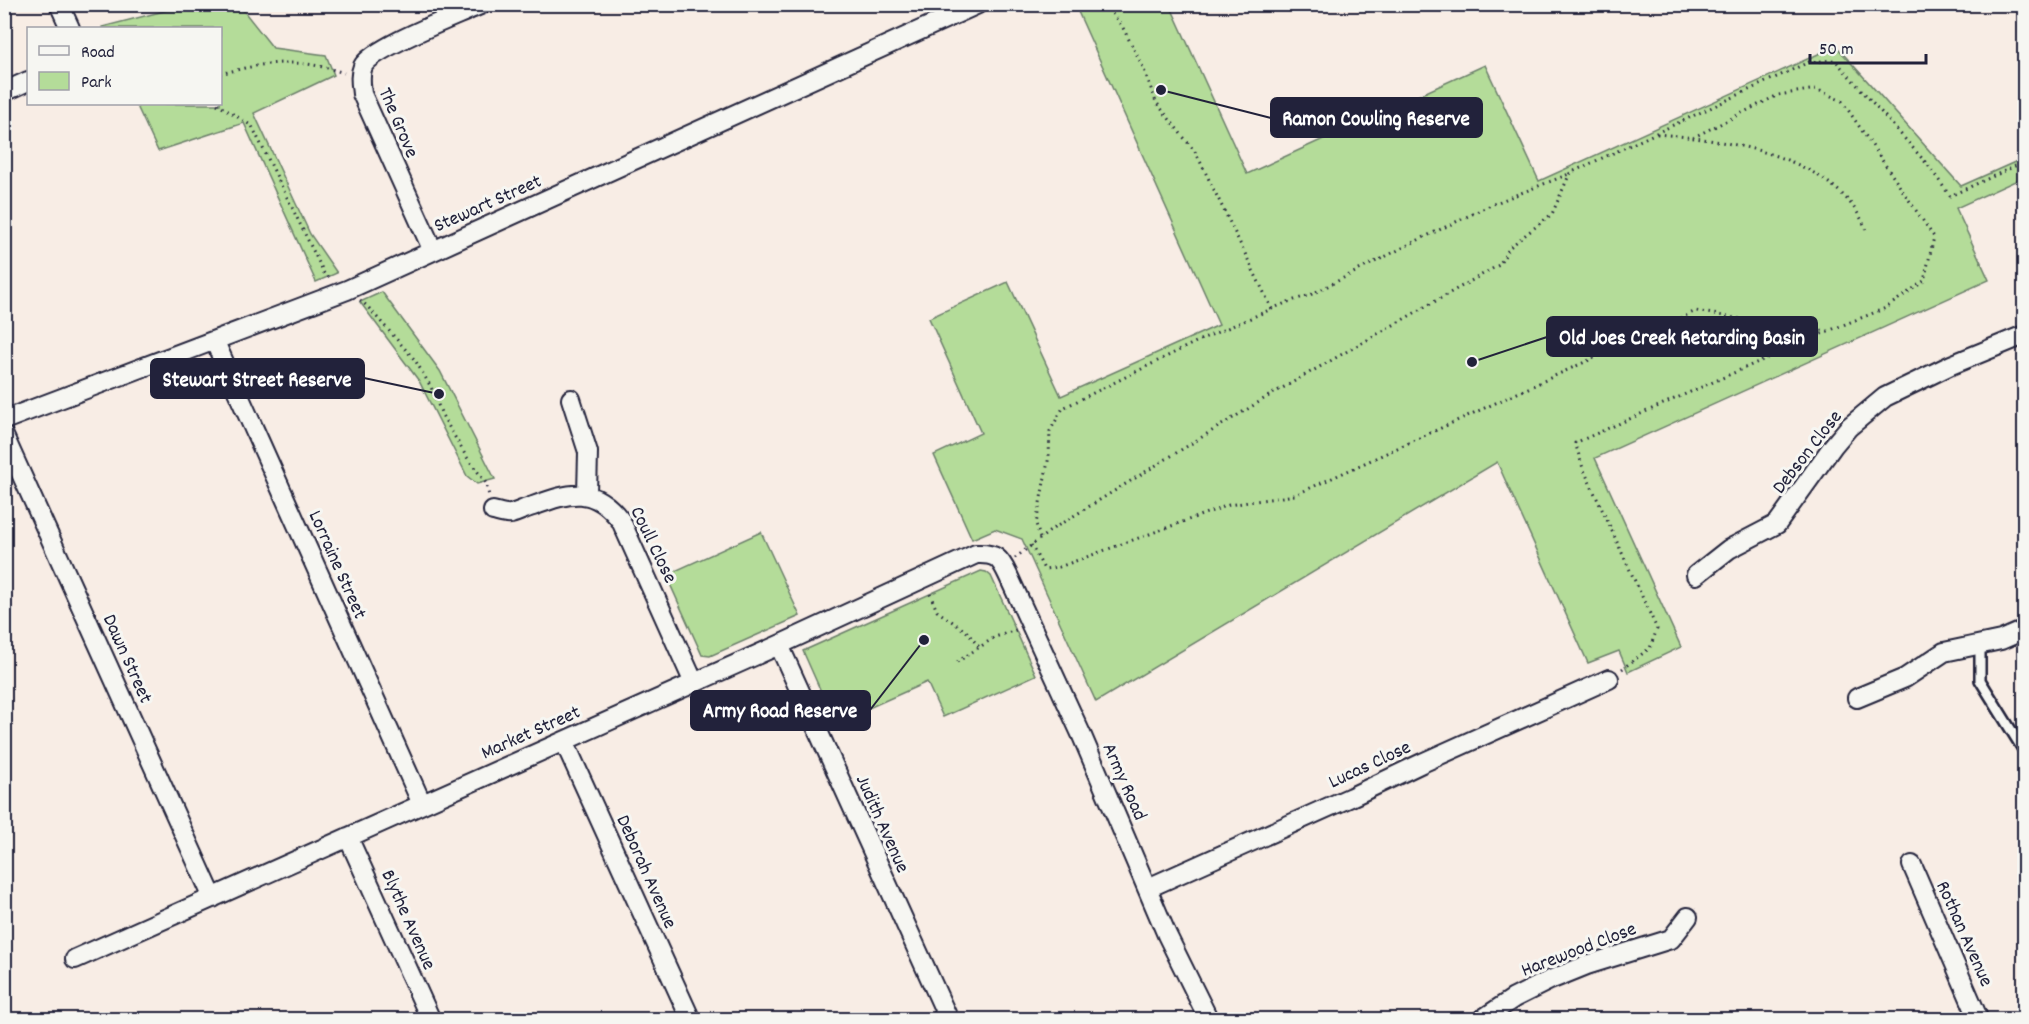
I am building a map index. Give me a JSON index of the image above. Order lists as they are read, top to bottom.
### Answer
{
  "streets": {
    "street": [
      "The Grove",
      "Stewart Street",
      "Debson Close",
      "Coull Close",
      "Lorraine Street",
      "Dawn Street",
      "Market Street",
      "Lucas Close",
      "Army Road",
      "Judith Avenue",
      "Deborah Avenue",
      "Blythe Avenue",
      "Rothan Avenue",
      "Harewood Close"
    ]
  },
  "crossings": [
    ["The Grove", "Stewart Street"],
    ["Stewart Street", "Lorraine Street"],
    ["Coull Close", "Market Street"],
    ["Lorraine Street", "Market Street"],
    ["Dawn Street", "Market Street"],
    ["Market Street", "Army Road"],
    ["Market Street", "Judith Avenue"],
    ["Market Street", "Deborah Avenue"],
    ["Market Street", "Blythe Avenue"],
    ["Lucas Close", "Army Road"]
  ],
  "places": [
    "Ramon Cowling Reserve",
    "Old Joes Creek Retarding Basin",
    "Stewart Street Reserve",
    "Army Road Reserve"
  ],
  "legend": ["Road", "Park"],
  "scale_bar": "50 m"
}
